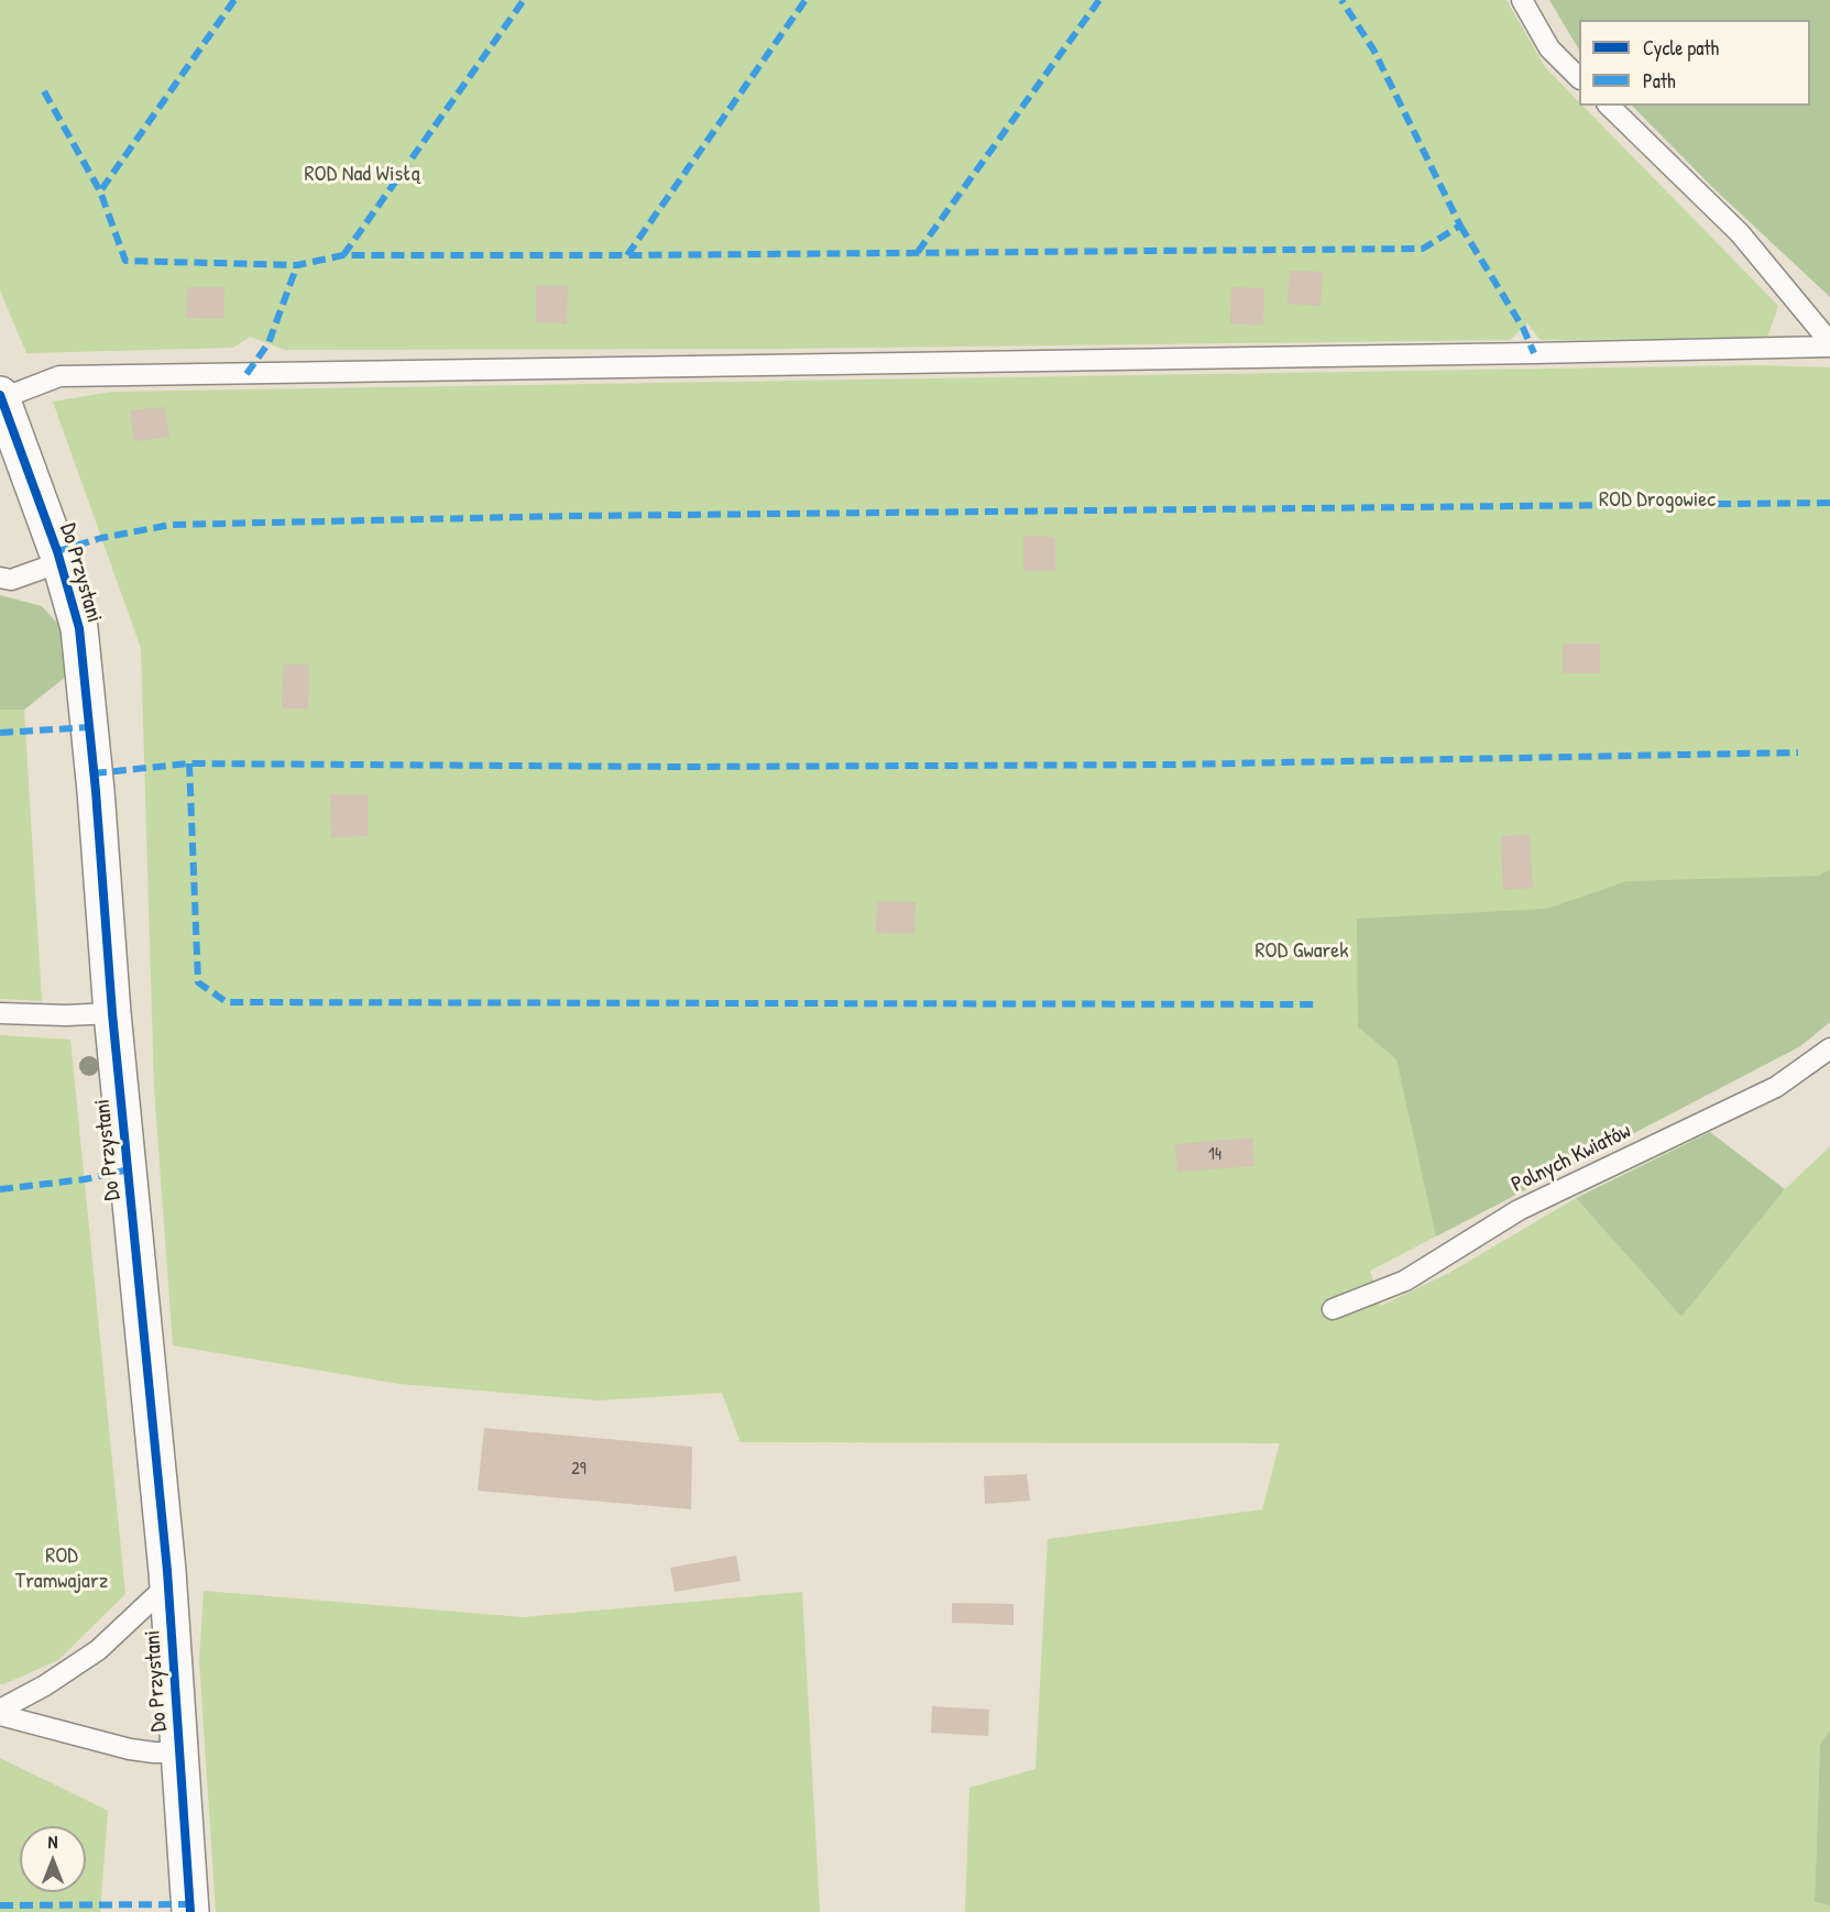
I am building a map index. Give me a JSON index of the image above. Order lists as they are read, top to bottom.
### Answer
{
  "streets": {
    "street": ["Do Przystani"],
    "lane": ["Polnych Kwiatów"]
  },
  "parks": [
    "ROD Nad Wisłą",
    "ROD Drogowiec",
    "ROD Gwarek",
    "ROD Tramwajarz"
  ],
  "house_numbers": ["14", "29"],
  "legend": ["Cycle path", "Path"],
  "north": "top"
}
